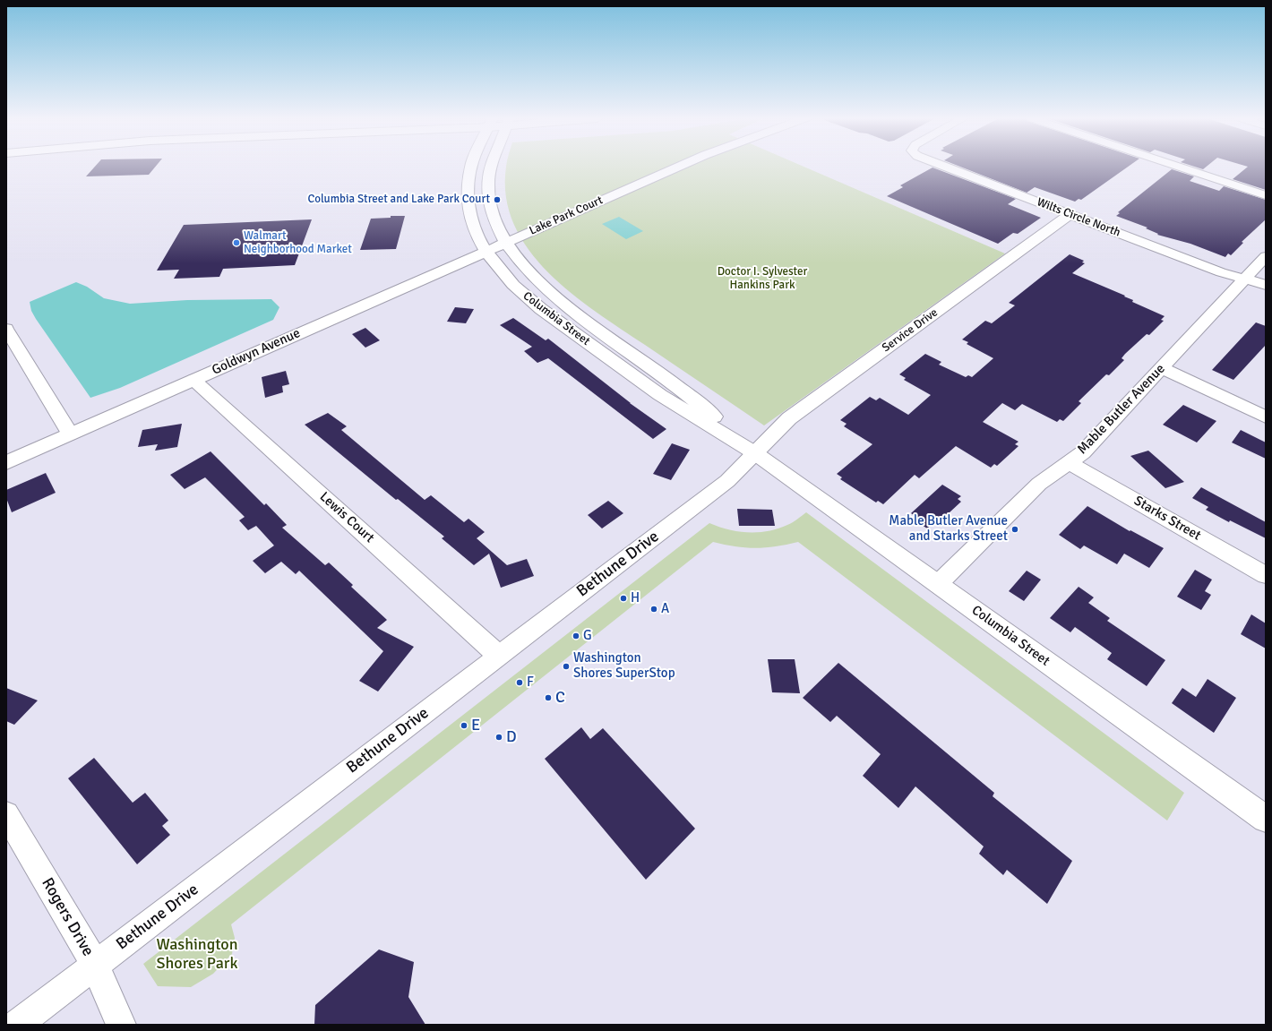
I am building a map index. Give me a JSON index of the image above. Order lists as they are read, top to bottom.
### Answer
{
  "streets": {
    "street": [
      "Lake Park Court",
      "Wilts Circle North",
      "Columbia Street",
      "Service Drive",
      "Goldwyn Avenue",
      "Mable Butler Avenue",
      "Lewis Court",
      "Starks Street",
      "Bethune Drive",
      "Rogers Drive"
    ]
  },
  "crossings": [
    ["Lake Park Court", "Columbia Street"],
    ["Lake Park Court", "Goldwyn Avenue"],
    ["Wilts Circle North", "Service Drive"],
    ["Wilts Circle North", "Mable Butler Avenue"],
    ["Columbia Street", "Service Drive"],
    ["Columbia Street", "Goldwyn Avenue"],
    ["Columbia Street", "Mable Butler Avenue"],
    ["Columbia Street", "Bethune Drive"],
    ["Service Drive", "Bethune Drive"],
    ["Goldwyn Avenue", "Lewis Court"],
    ["Mable Butler Avenue", "Starks Street"],
    ["Lewis Court", "Bethune Drive"],
    ["Bethune Drive", "Rogers Drive"]
  ],
  "parks": ["Doctor I. Sylvester Hankins Park", "Washington Shores Park"],
  "places": [
    "Columbia Street and Lake Park Court",
    "Walmart Neighborhood Market",
    "Mable Butler Avenue and Starks Street",
    "H",
    "A",
    "G",
    "Washington Shores SuperStop",
    "F",
    "C",
    "E",
    "D"
  ]
}
